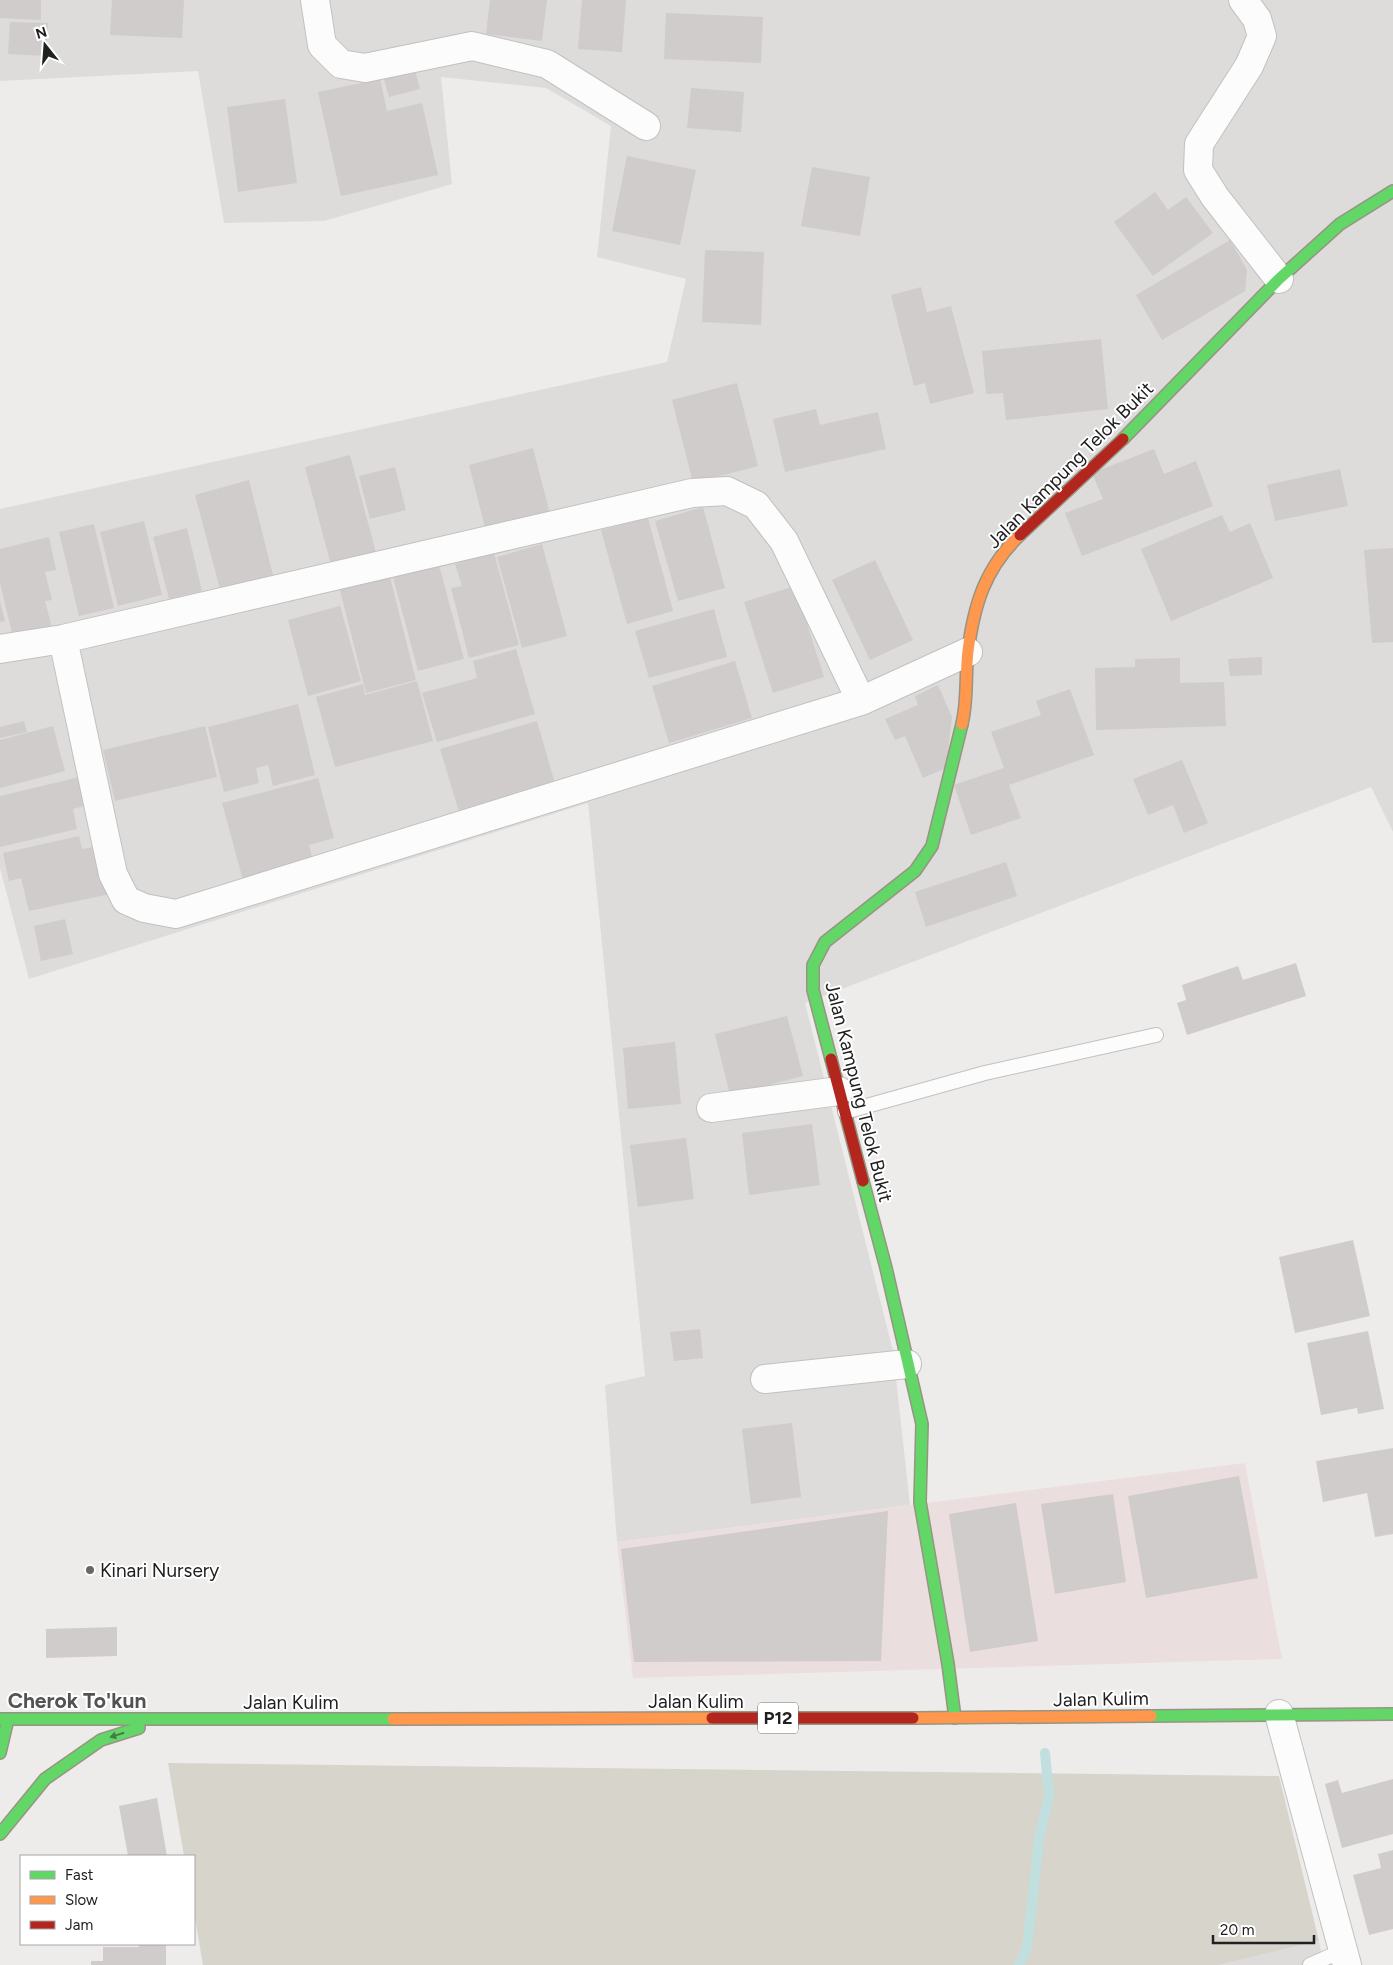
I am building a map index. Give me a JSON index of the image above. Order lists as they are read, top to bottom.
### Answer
{
  "streets": {
    "street": ["Jalan Kampung Telok Bukit", "Jalan Kulim", "P12"]
  },
  "crossings": [
    ["Jalan Kampung Telok Bukit", "Jalan Kulim"]
  ],
  "districts": ["Cherok To'kun"],
  "places": ["Kinari Nursery"],
  "legend": ["Fast", "Slow", "Jam"],
  "scale_bar": "20 m",
  "north": "top"
}
